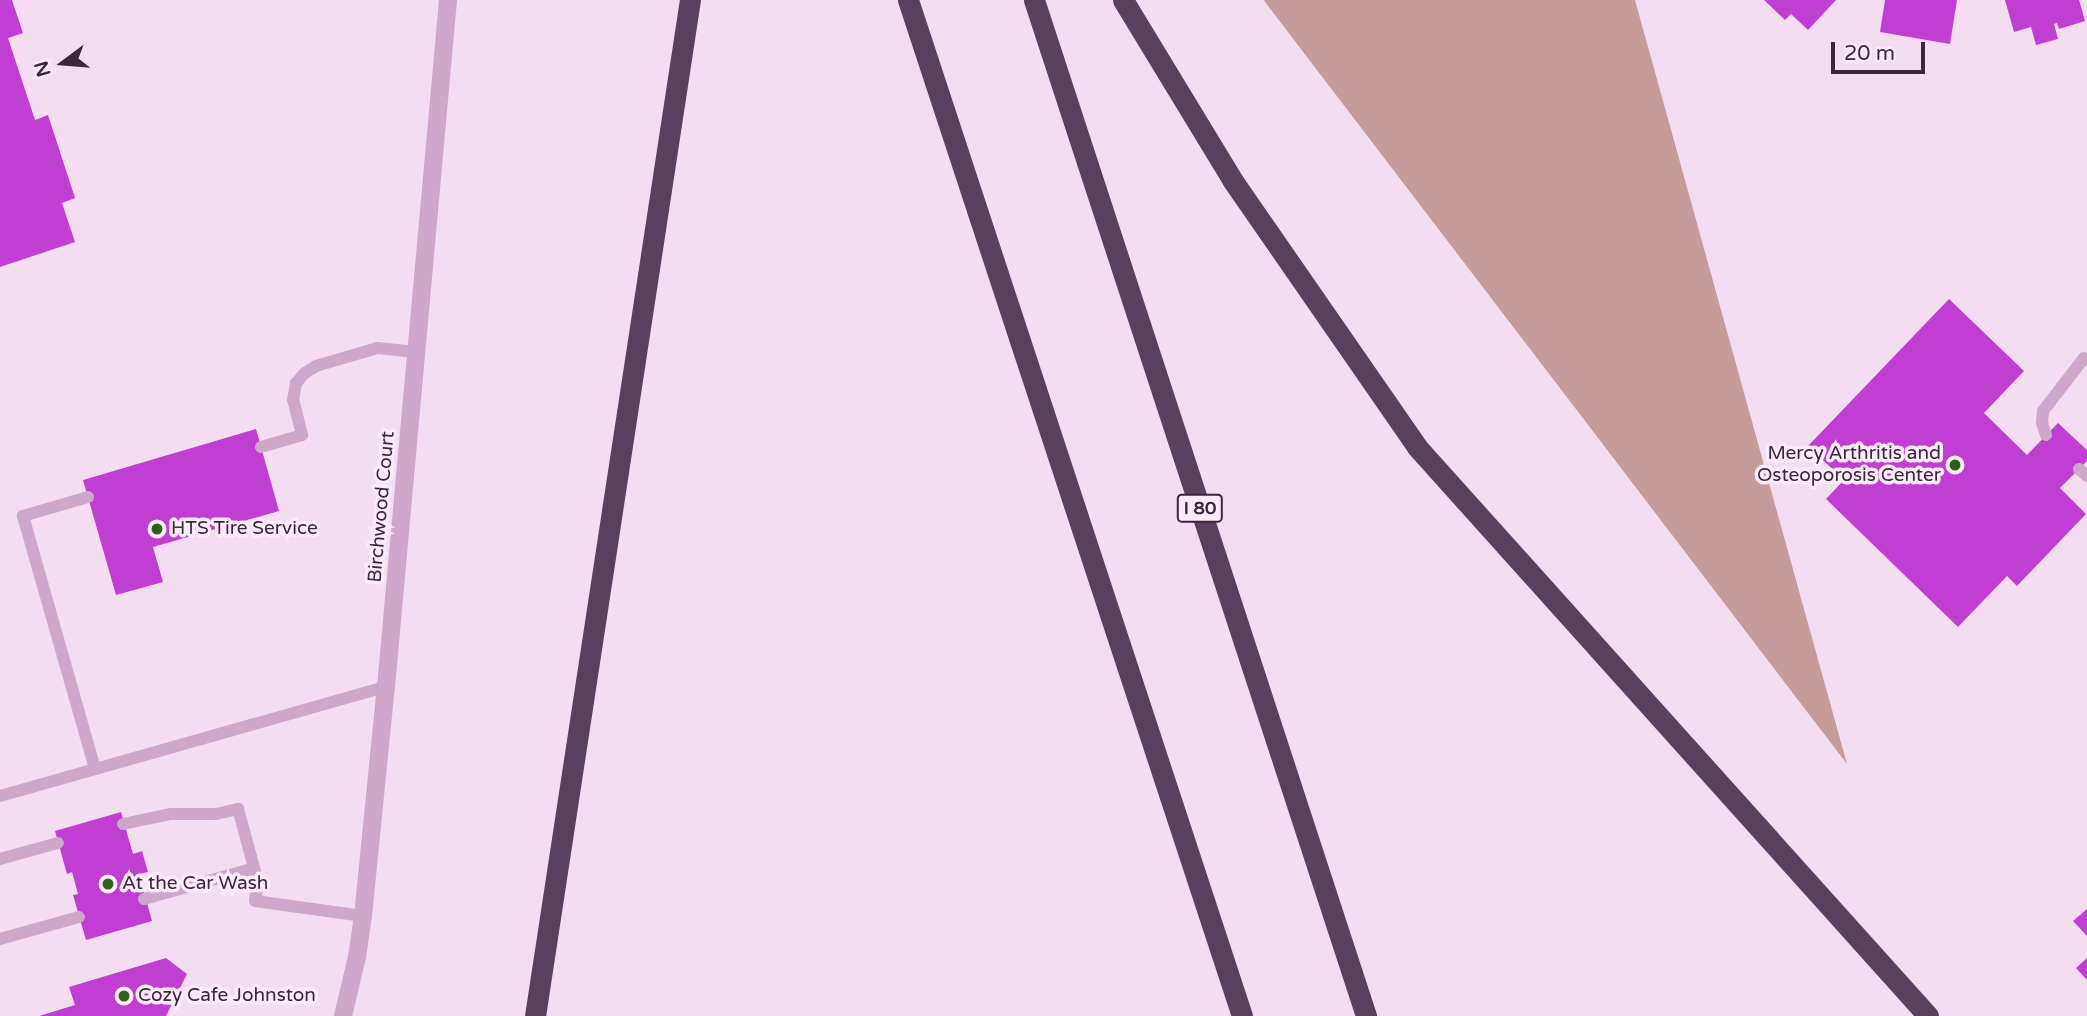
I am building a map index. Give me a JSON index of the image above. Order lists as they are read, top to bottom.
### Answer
{
  "streets": {
    "highway": ["I 80"],
    "street": ["Birchwood Court"]
  },
  "places": [
    "Mercy Arthritis and Osteoporosis Center",
    "HTS Tire Service",
    "At the Car Wash",
    "Cozy Cafe Johnston"
  ],
  "scale_bar": "20 m",
  "north": "left"
}
